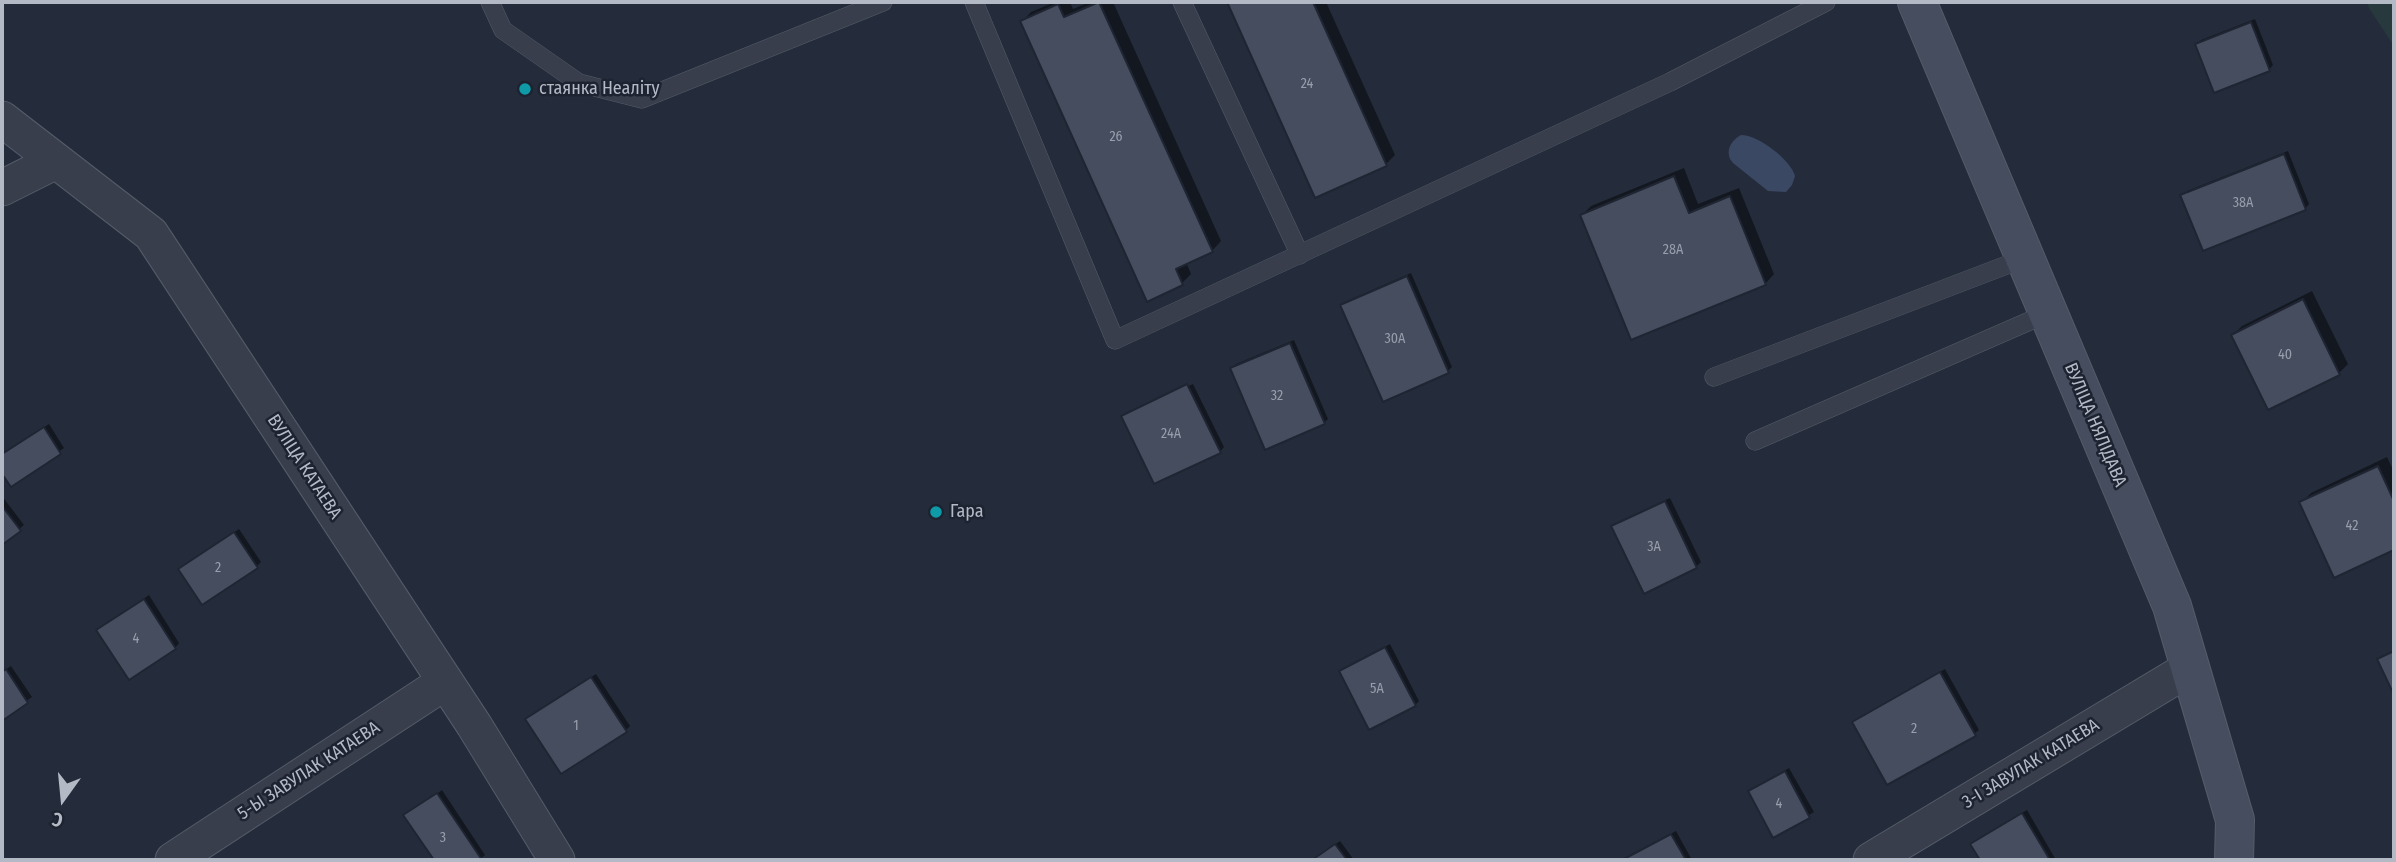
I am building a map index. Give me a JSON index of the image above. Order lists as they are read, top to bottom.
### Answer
{
  "streets": {
    "street": [
      "ВУЛІЦА НЯЛІДАВА",
      "ВУЛІЦА КАТАЕВА",
      "3-І ЗАВУЛАК КАТАЕВА",
      "5-Ы ЗАВУЛАК КАТАЕВА"
    ]
  },
  "crossings": [
    ["ВУЛІЦА НЯЛІДАВА", "3-І ЗАВУЛАК КАТАЕВА"],
    ["ВУЛІЦА КАТАЕВА", "5-Ы ЗАВУЛАК КАТАЕВА"]
  ],
  "places": ["стаянка Неаліту", "Гара"],
  "house_numbers": [
    "24",
    "26",
    "38А",
    "28А",
    "30А",
    "40",
    "32",
    "24А",
    "42",
    "3А",
    "2",
    "4",
    "5А",
    "1",
    "2",
    "4",
    "3"
  ],
  "north": "bottom"
}
